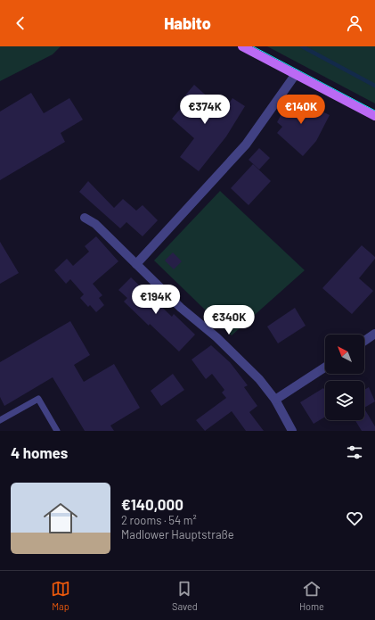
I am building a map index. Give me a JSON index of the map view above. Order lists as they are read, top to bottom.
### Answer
{
  "north": "top left",
  "page": {
    "header": "Habito",
    "price": [
      "€374K",
      "€140K",
      "€194K",
      "€340K"
    ],
    "heading": "4 homes",
    "list": [
      {
        "name": "€140,000",
        "note": "2 rooms · 54 m² · Madlower Hauptstraße"
      }
    ],
    "tabs": ["Map", "Saved", "Home"]
  }
}
